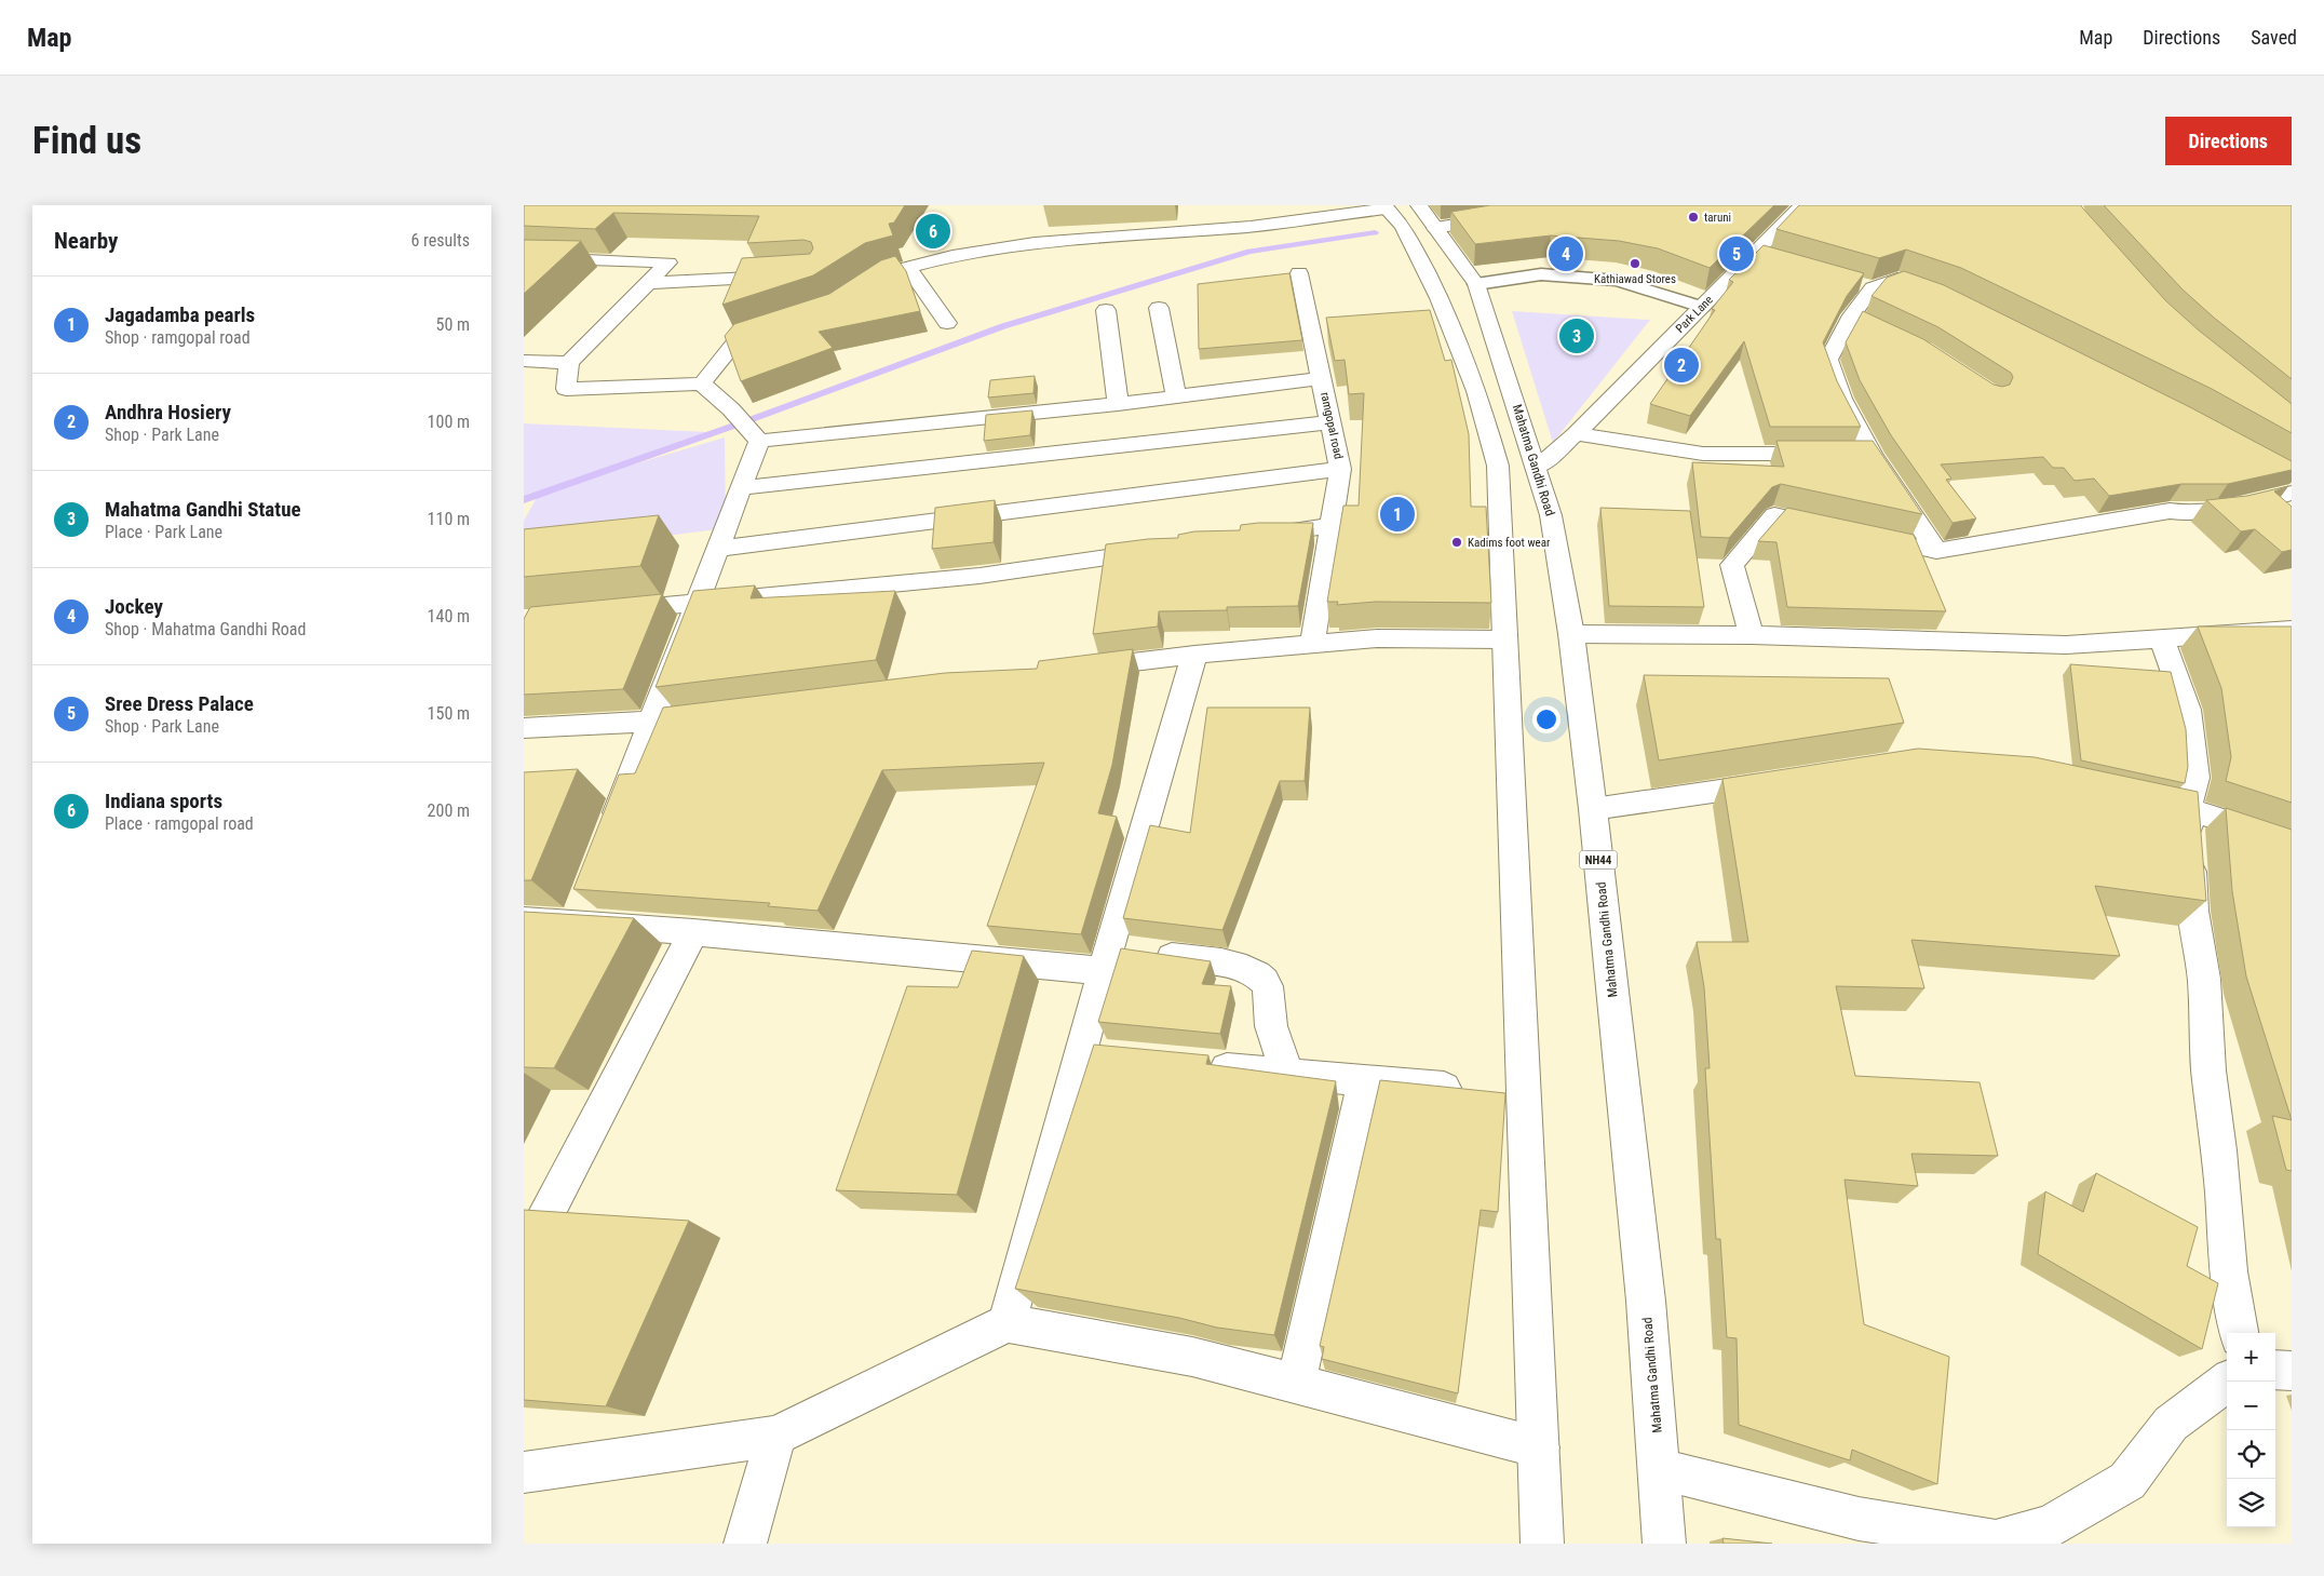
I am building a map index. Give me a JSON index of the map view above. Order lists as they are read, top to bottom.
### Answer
{
  "streets": {
    "main road": [
      "Park Lane",
      "ramgopal road",
      "Mahatma Gandhi Road",
      "NH44"
    ]
  },
  "crossings": [
    ["Park Lane", "Mahatma Gandhi Road"]
  ],
  "places": ["taruni", "Kathiawad Stores", "Kadims foot wear"],
  "page": {
    "header": "Map",
    "nav": ["Map", "Directions", "Saved"],
    "buttons": "Directions",
    "title": "Find us",
    "heading": ["Nearby", "6 results"],
    "pins": [
      "6",
      "4",
      "5",
      "3",
      "2",
      "1"
    ],
    "list": [
      {
        "mark": "1",
        "name": "Jagadamba pearls",
        "note": "Shop · ramgopal road",
        "value": "50 m"
      },
      {
        "mark": "2",
        "name": "Andhra Hosiery",
        "note": "Shop · Park Lane",
        "value": "100 m"
      },
      {
        "mark": "3",
        "name": "Mahatma Gandhi Statue",
        "note": "Place · Park Lane",
        "value": "110 m"
      },
      {
        "mark": "4",
        "name": "Jockey",
        "note": "Shop · Mahatma Gandhi Road",
        "value": "140 m"
      },
      {
        "mark": "5",
        "name": "Sree Dress Palace",
        "note": "Shop · Park Lane",
        "value": "150 m"
      },
      {
        "mark": "6",
        "name": "Indiana sports",
        "note": "Place · ramgopal road",
        "value": "200 m"
      }
    ],
    "map_buttons": ["+", "−"]
  }
}
